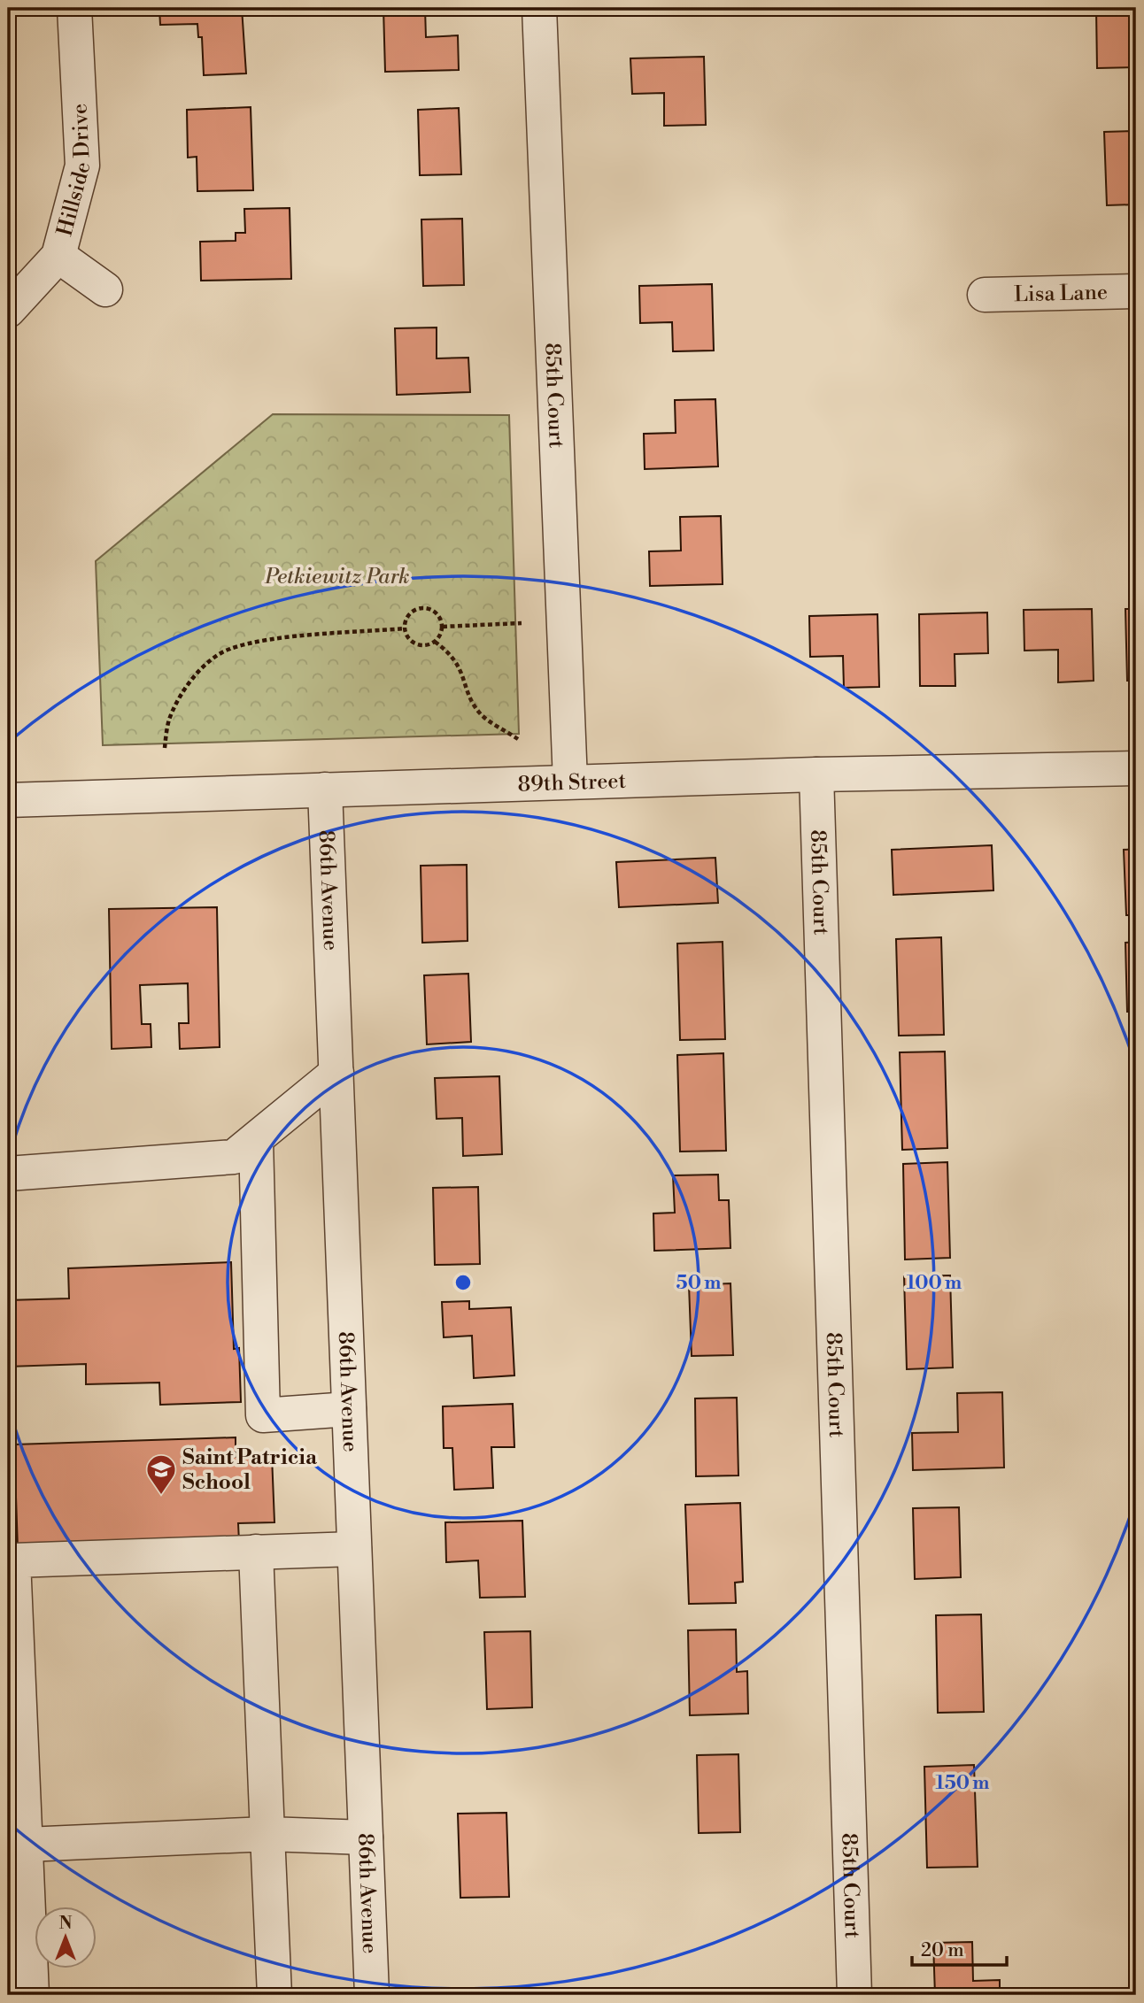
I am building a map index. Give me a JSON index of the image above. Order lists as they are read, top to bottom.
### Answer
{
  "streets": {
    "street": [
      "Hillside Drive",
      "Lisa Lane",
      "85th Court",
      "89th Street",
      "86th Avenue"
    ]
  },
  "crossings": [
    ["85th Court", "89th Street"],
    ["89th Street", "86th Avenue"]
  ],
  "parks": ["Petkiewitz Park"],
  "places": {
    "school or university": ["Saint Patricia School"]
  },
  "scale_bar": "20 m",
  "north": "top",
  "rings": ["50 m", "100 m", "150 m"]
}
